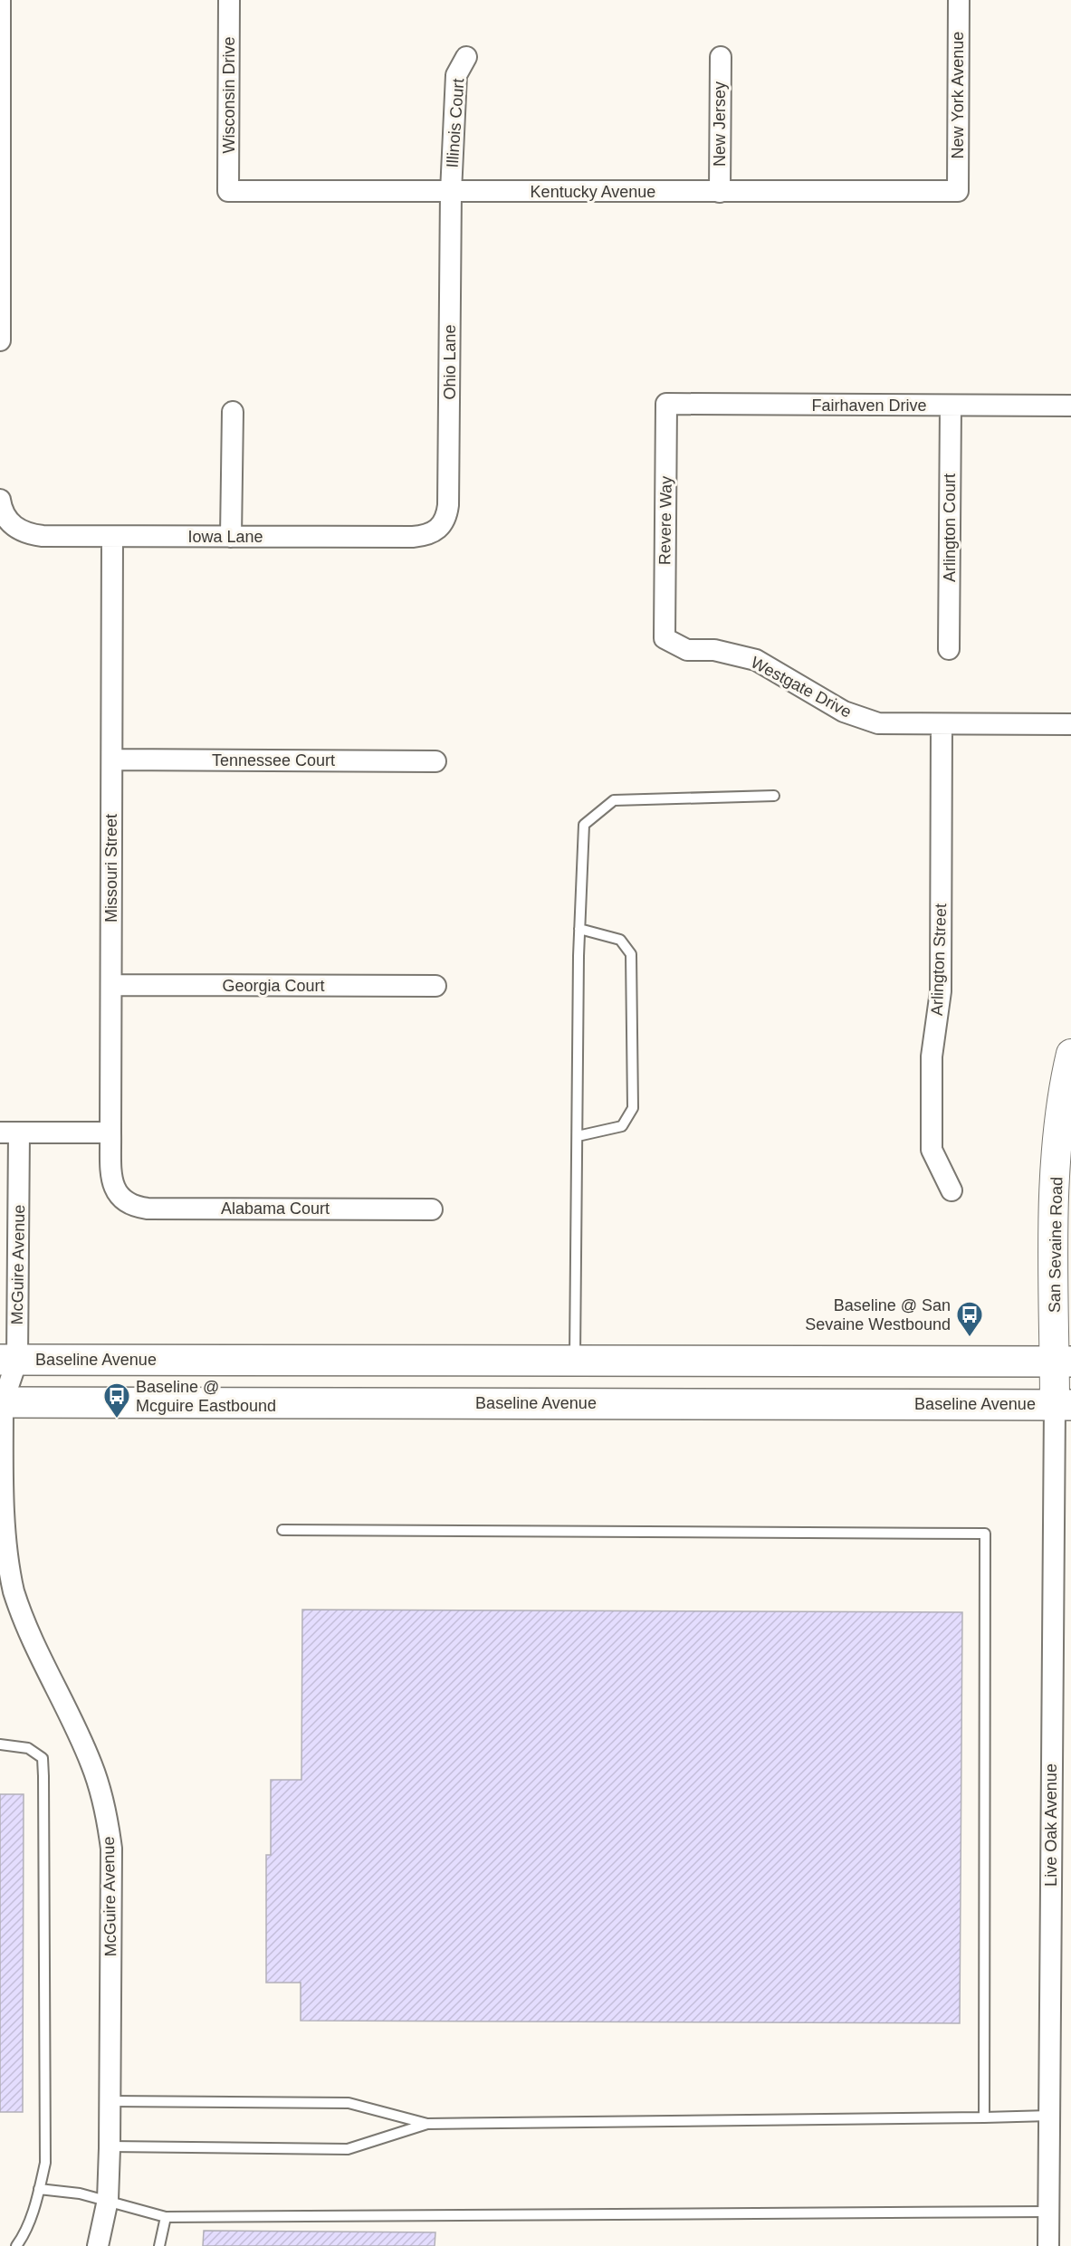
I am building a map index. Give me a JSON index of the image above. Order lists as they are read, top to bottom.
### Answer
{
  "streets": {
    "main road": ["Baseline Avenue"],
    "street": [
      "Wisconsin Drive",
      "New York Avenue",
      "Illinois Court",
      "New Jersey",
      "Kentucky Avenue",
      "Ohio Lane",
      "Fairhaven Drive",
      "Revere Way",
      "Arlington Court",
      "Iowa Lane",
      "Westgate Drive",
      "Tennessee Court",
      "Missouri Street",
      "Arlington Street",
      "Georgia Court",
      "Alabama Court",
      "San Sevaine Road",
      "McGuire Avenue",
      "Live Oak Avenue"
    ]
  },
  "crossings": [
    ["Wisconsin Drive", "Kentucky Avenue"],
    ["New York Avenue", "Kentucky Avenue"],
    ["Illinois Court", "Kentucky Avenue"],
    ["Illinois Court", "Ohio Lane"],
    ["New Jersey", "Kentucky Avenue"],
    ["Kentucky Avenue", "Ohio Lane"],
    ["Ohio Lane", "Iowa Lane"],
    ["Fairhaven Drive", "Revere Way"],
    ["Fairhaven Drive", "Arlington Court"],
    ["Revere Way", "Westgate Drive"],
    ["Iowa Lane", "Missouri Street"],
    ["Westgate Drive", "Arlington Street"],
    ["Tennessee Court", "Missouri Street"],
    ["Missouri Street", "Georgia Court"],
    ["Missouri Street", "Alabama Court"],
    ["San Sevaine Road", "Baseline Avenue"],
    ["San Sevaine Road", "Live Oak Avenue"],
    ["McGuire Avenue", "Baseline Avenue"],
    ["Baseline Avenue", "Live Oak Avenue"]
  ],
  "places": {
    "bus stop": ["Baseline @ San Sevaine Westbound", "Baseline @ Mcguire Eastbound"]
  }
}
